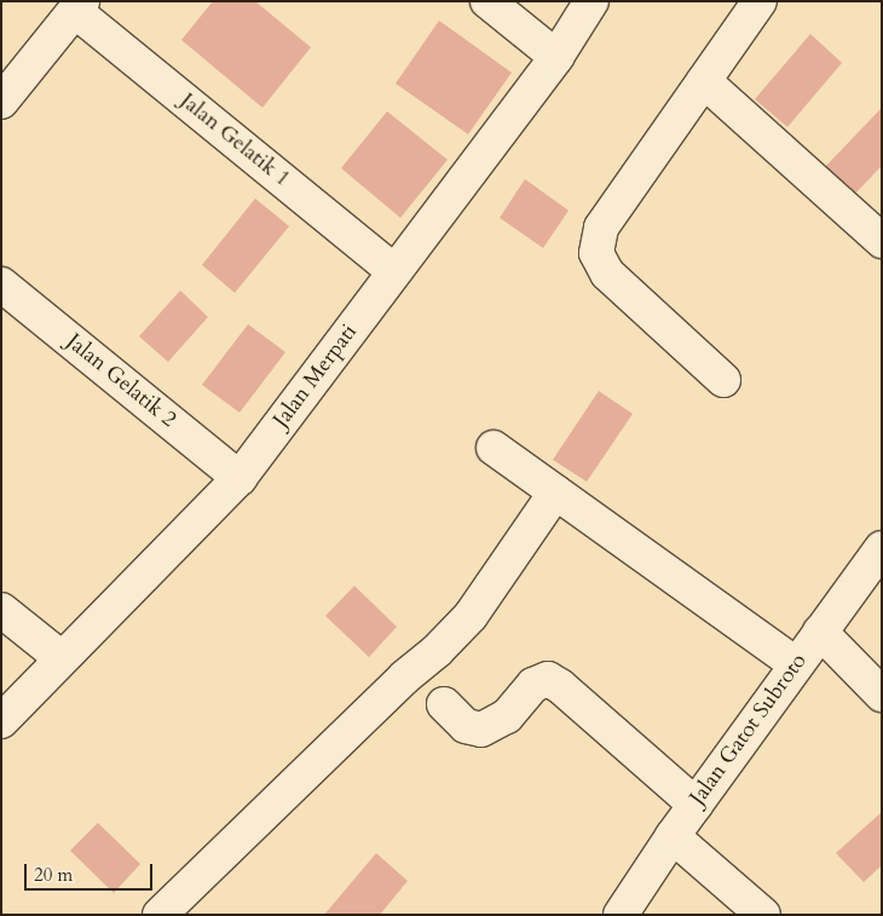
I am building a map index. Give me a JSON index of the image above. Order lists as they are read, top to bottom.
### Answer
{
  "streets": {
    "street": [
      "Jalan Gelatik 1",
      "Jalan Merpati",
      "Jalan Gelatik 2",
      "Jalan Gatot Subroto"
    ]
  },
  "crossings": [
    ["Jalan Gelatik 1", "Jalan Merpati"],
    ["Jalan Merpati", "Jalan Gelatik 2"]
  ],
  "scale_bar": "20 m"
}
